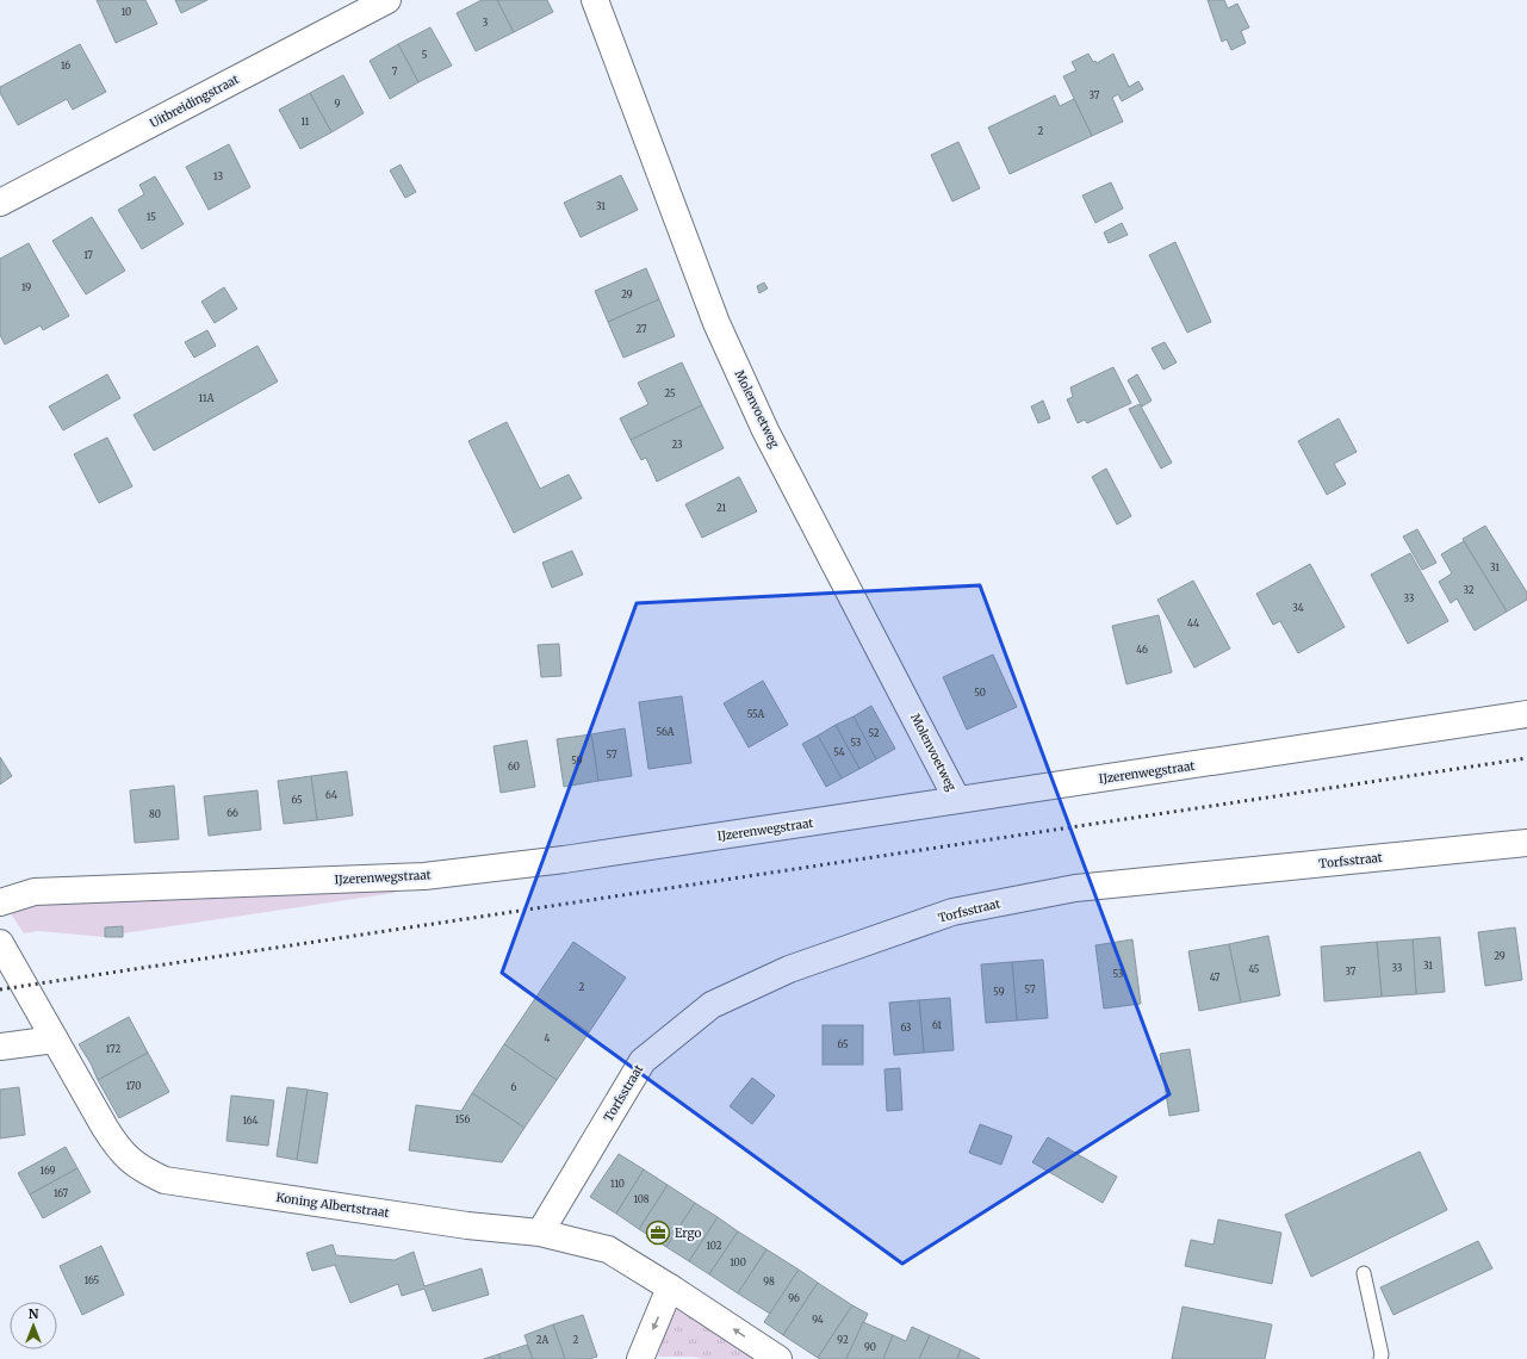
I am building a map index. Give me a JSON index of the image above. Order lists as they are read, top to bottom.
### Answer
{
  "streets": {
    "street": [
      "Uitbreidingstraat",
      "Molenvoetweg",
      "IJzerenwegstraat",
      "Torfsstraat",
      "Koning Albertstraat"
    ]
  },
  "crossings": [
    ["Molenvoetweg", "IJzerenwegstraat"],
    ["Torfsstraat", "Koning Albertstraat"]
  ],
  "places": {
    "office": ["Ergo"]
  },
  "house_numbers": [
    "10",
    "3",
    "5",
    "16",
    "7",
    "37",
    "9",
    "11",
    "2",
    "13",
    "31",
    "15",
    "17",
    "19",
    "29",
    "27",
    "25",
    "11A",
    "23",
    "21",
    "31",
    "32",
    "33",
    "34",
    "44",
    "46",
    "50",
    "55A",
    "56A",
    "52",
    "53",
    "54",
    "57",
    "59",
    "60",
    "64",
    "65",
    "66",
    "80",
    "29",
    "31",
    "33",
    "45",
    "37",
    "53",
    "47",
    "2",
    "57",
    "59",
    "61",
    "63",
    "4",
    "65",
    "172",
    "170",
    "6",
    "156",
    "164",
    "169",
    "110",
    "167",
    "108",
    "102",
    "100",
    "165",
    "98",
    "96",
    "94",
    "2A",
    "2",
    "92",
    "90"
  ],
  "north": "top"
}
